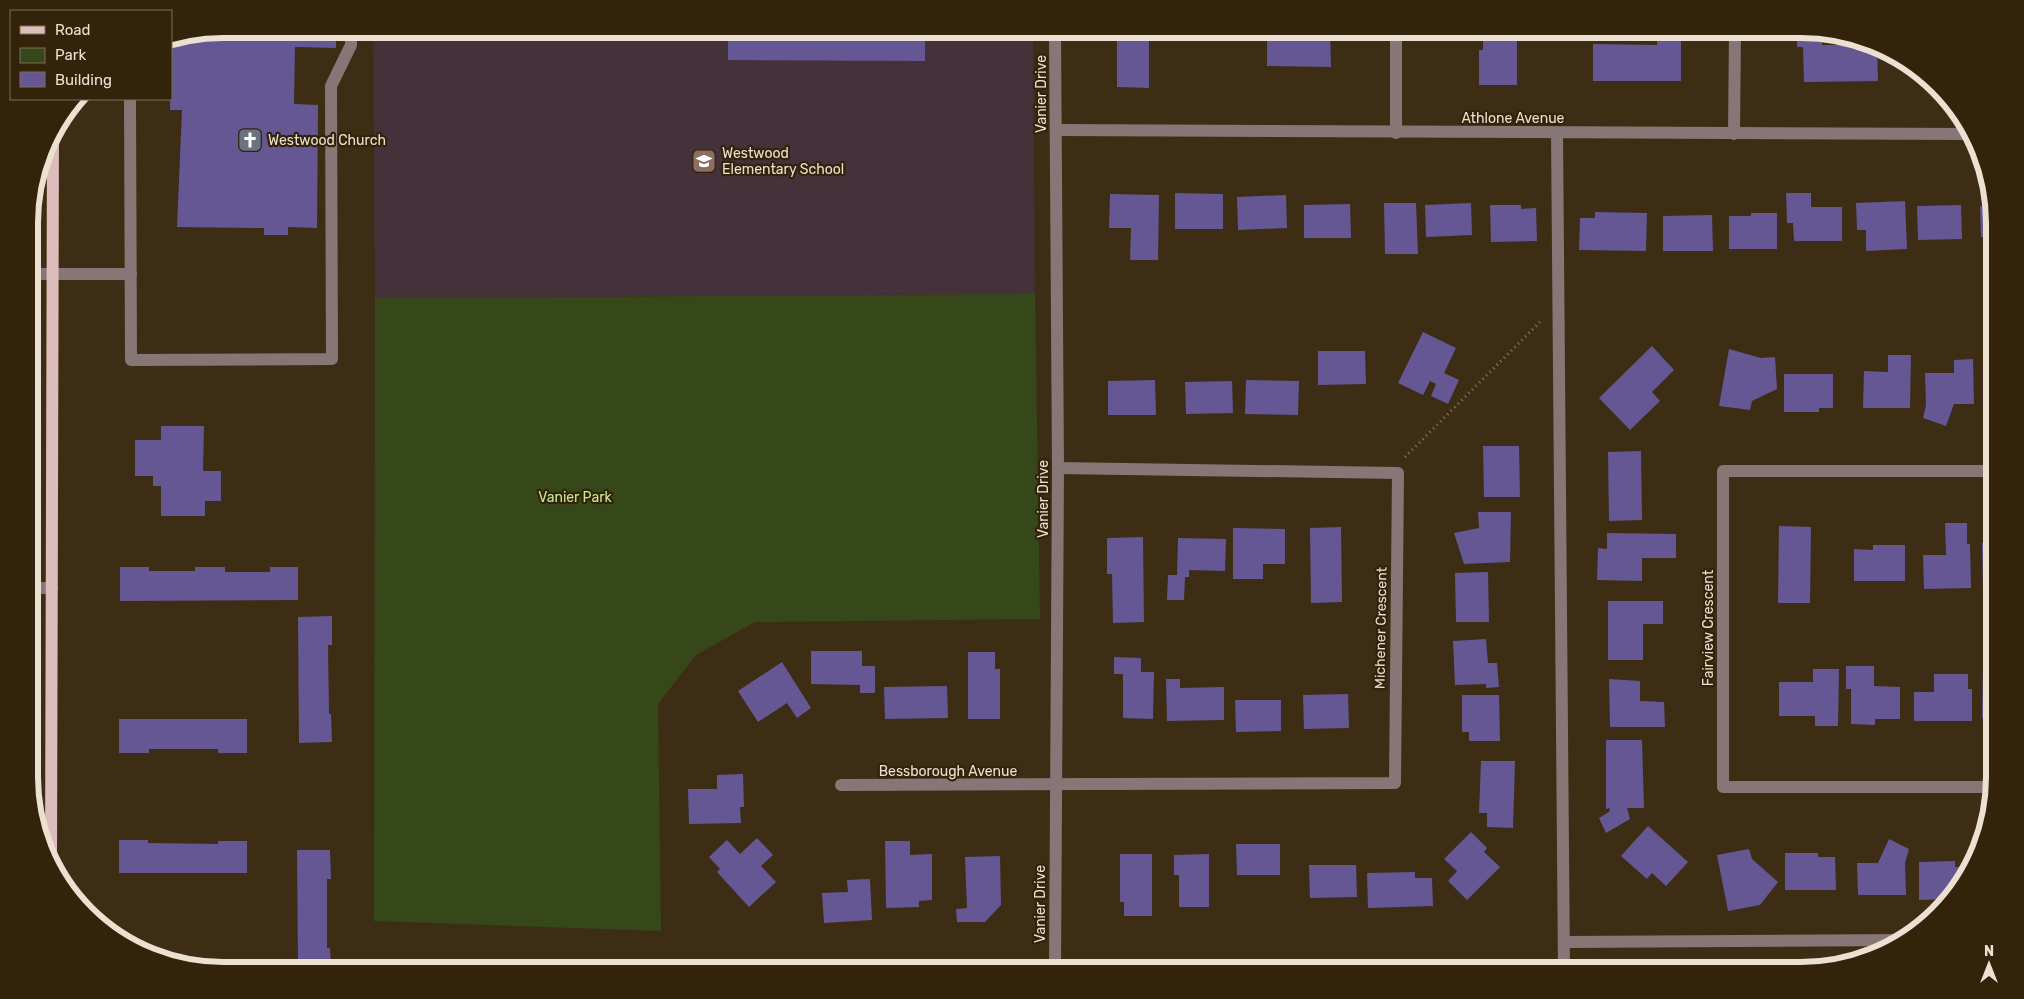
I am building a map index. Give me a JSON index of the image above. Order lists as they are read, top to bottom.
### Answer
{
  "streets": {
    "street": [
      "Vanier Drive",
      "Athlone Avenue",
      "Michener Crescent",
      "Fairview Crescent",
      "Bessborough Avenue"
    ]
  },
  "crossings": [
    ["Vanier Drive", "Athlone Avenue"],
    ["Vanier Drive", "Michener Crescent"],
    ["Vanier Drive", "Bessborough Avenue"],
    ["Michener Crescent", "Bessborough Avenue"]
  ],
  "parks": ["Vanier Park"],
  "places": {
    "church": ["Westwood Church"],
    "school or university": ["Westwood Elementary School"]
  },
  "legend": ["Road", "Park", "Building"],
  "north": "top"
}
